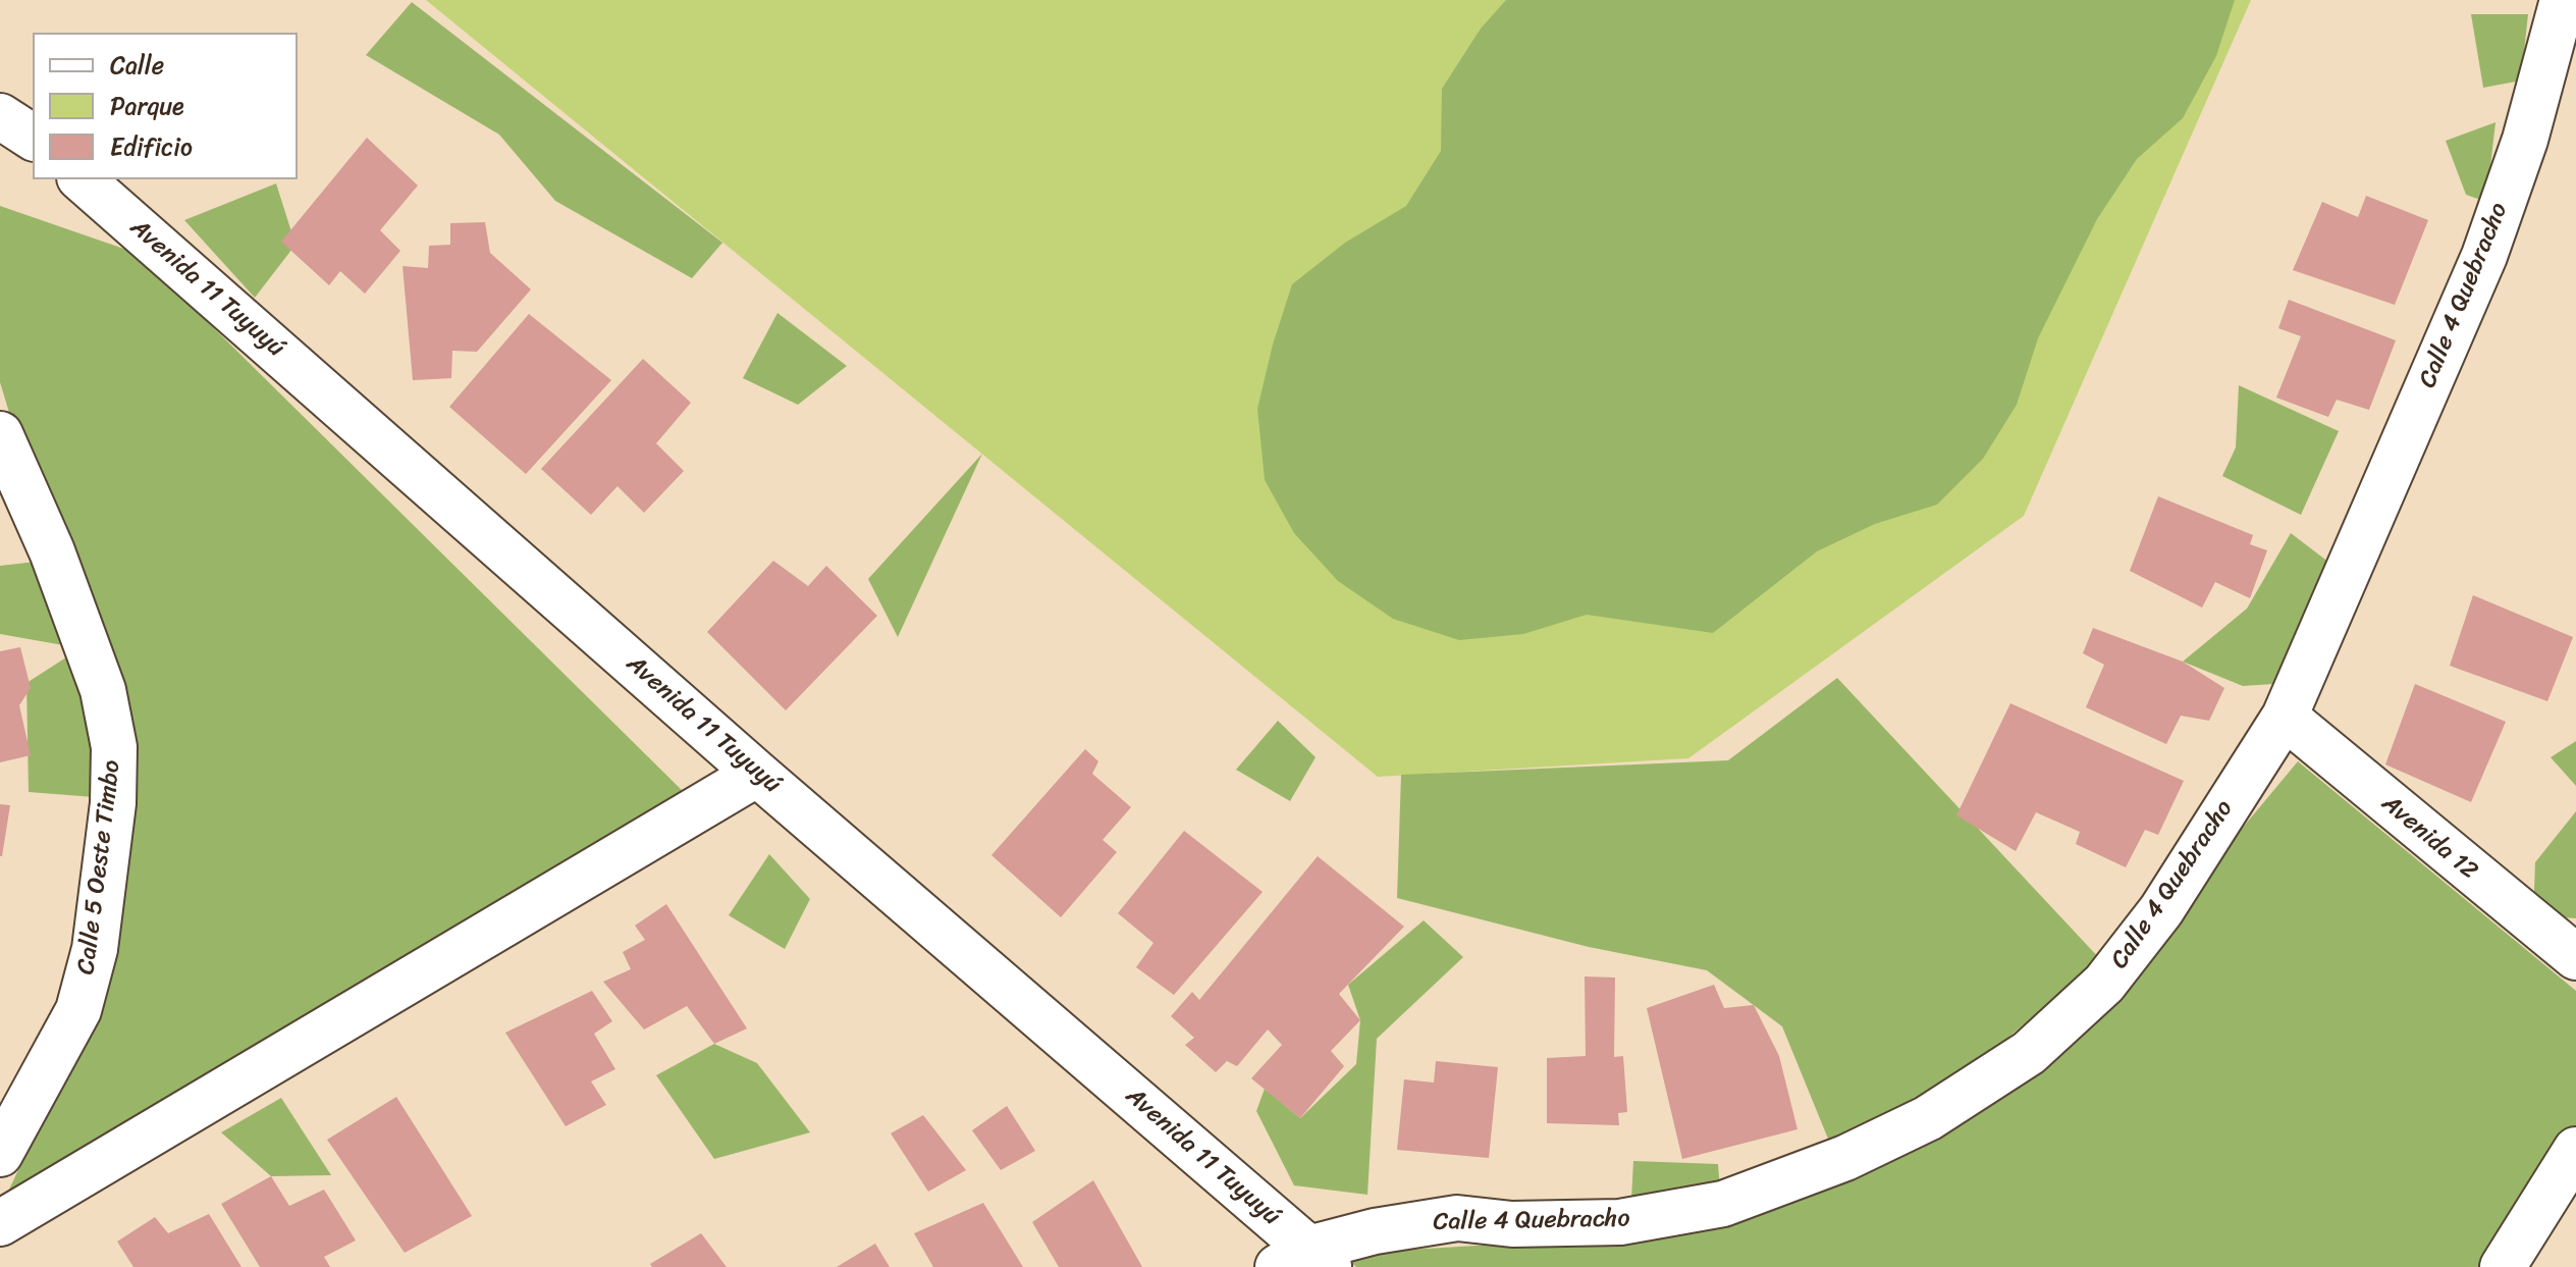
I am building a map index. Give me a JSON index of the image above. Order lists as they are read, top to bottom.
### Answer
{
  "streets": {
    "street": [
      "Avenida 11 Tuyuyú",
      "Calle 4 Quebracho",
      "Avenida 12",
      "Calle 5 Oeste Timbo"
    ]
  },
  "crossings": [
    ["Avenida 11 Tuyuyú", "Calle 4 Quebracho"],
    ["Calle 4 Quebracho", "Avenida 12"]
  ],
  "legend": ["Calle", "Parque", "Edificio"]
}
